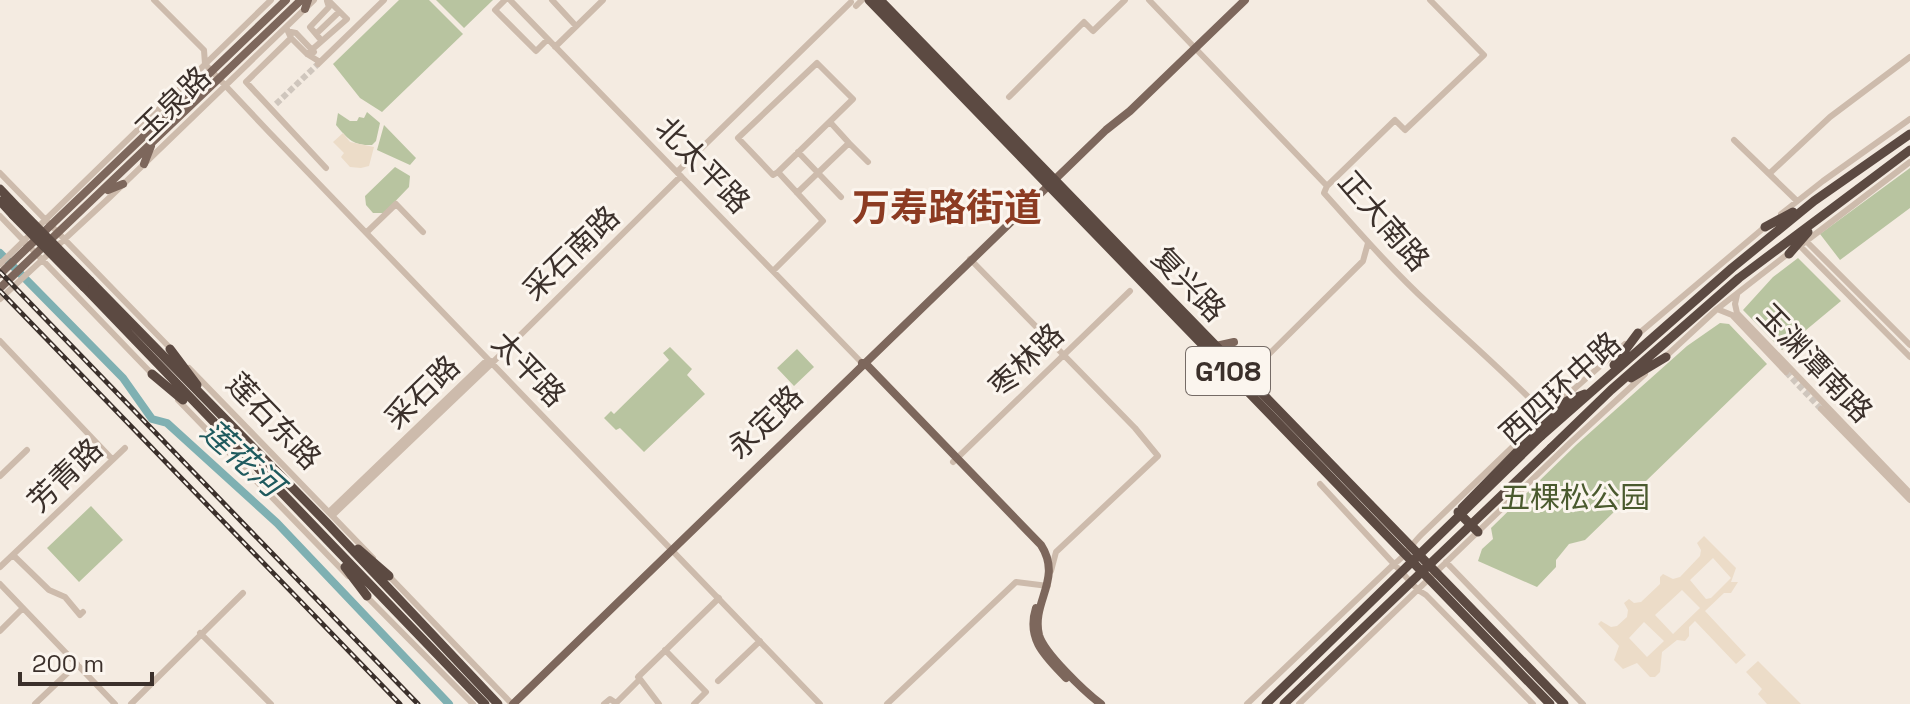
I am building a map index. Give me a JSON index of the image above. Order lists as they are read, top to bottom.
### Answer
{
  "streets": {
    "highway": [
      "复兴路",
      "G108",
      "西四环中路",
      "莲石东路"
    ],
    "main road": ["玉泉路", "北太平路", "永定路"],
    "street": [
      "正大南路",
      "采石南路",
      "枣林路",
      "玉渊潭南路",
      "太平路",
      "采石路",
      "芳青路"
    ]
  },
  "crossings": [
    ["玉泉路", "太平路"],
    ["玉泉路", "莲石东路"],
    ["北太平路", "采石南路"],
    ["北太平路", "枣林路"],
    ["北太平路", "永定路"],
    ["正大南路", "西四环中路"],
    ["正大南路", "永定路"],
    ["采石南路", "太平路"],
    ["采石南路", "采石路"],
    ["复兴路", "西四环中路"],
    ["复兴路", "永定路"],
    ["玉渊潭南路", "西四环中路"],
    ["太平路", "采石路"],
    ["太平路", "永定路"],
    ["采石路", "莲石东路"]
  ],
  "districts": ["万寿路街道"],
  "water": ["莲花河"],
  "parks": ["五棵松公园"],
  "scale_bar": "200 m"
}
